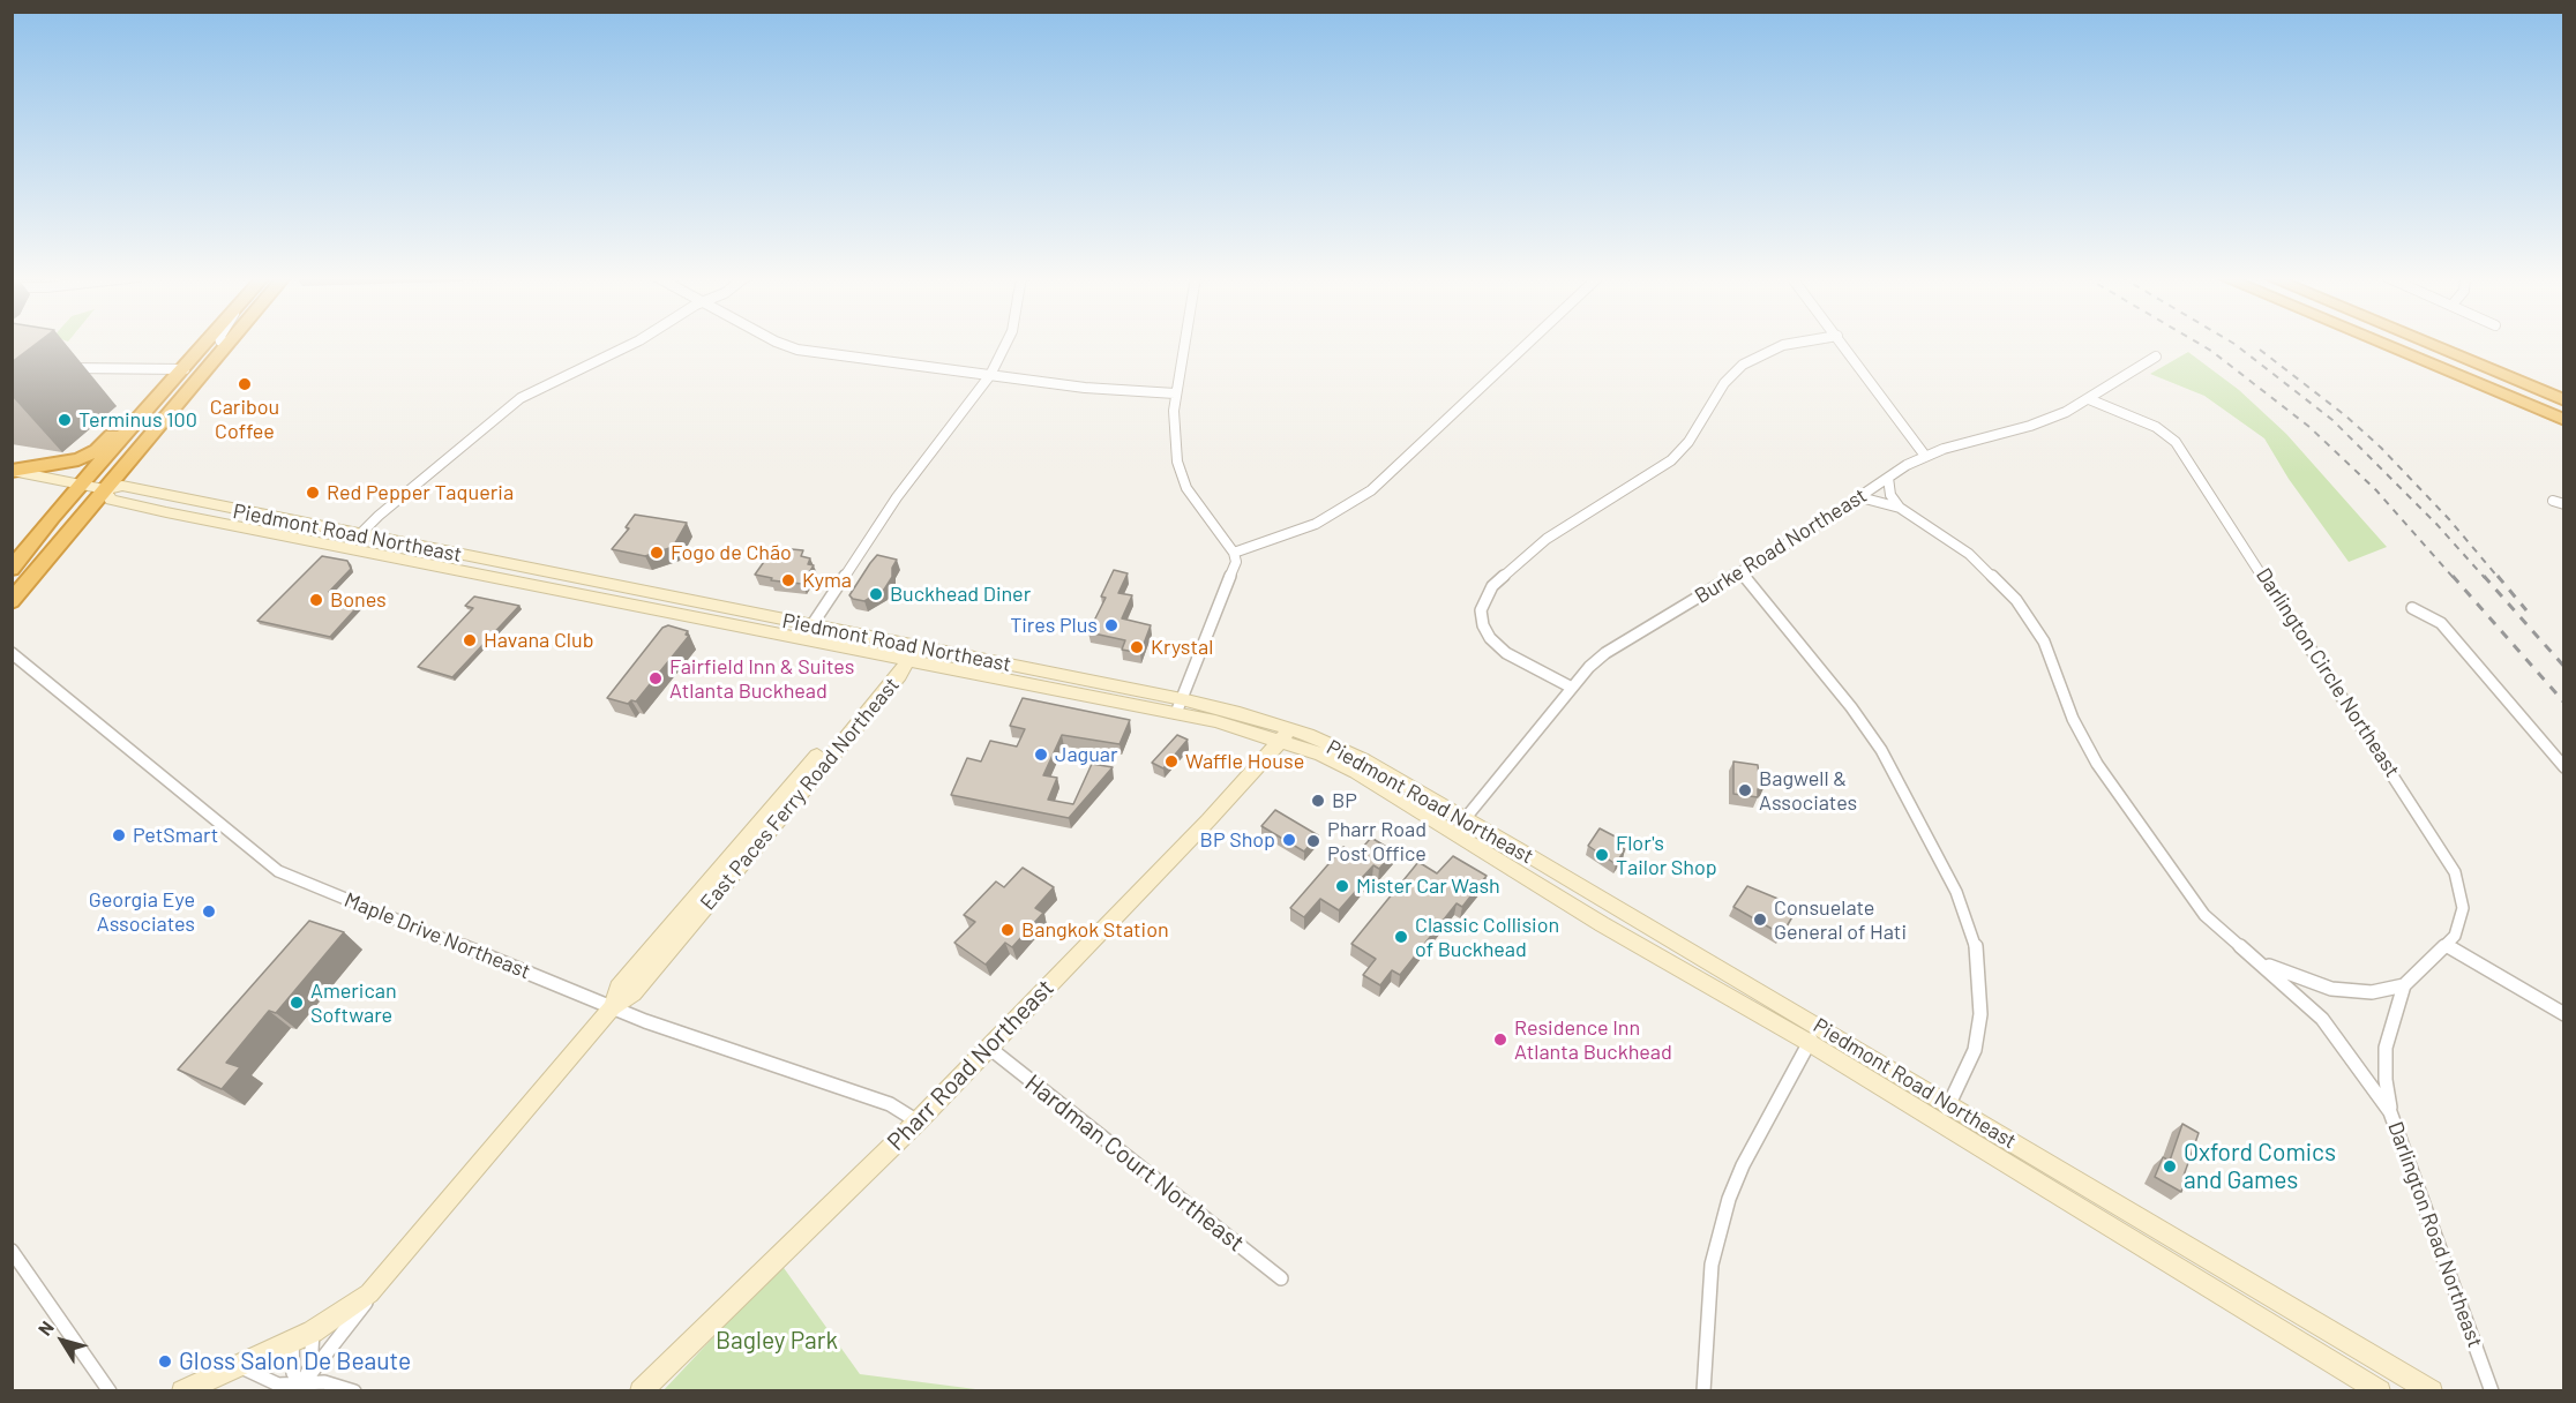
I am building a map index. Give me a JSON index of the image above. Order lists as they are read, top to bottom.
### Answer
{
  "streets": {
    "main road": ["Piedmont Road Northeast", "East Paces Ferry Road Northeast", "Pharr Road Northeast"],
    "street": [
      "Burke Road Northeast",
      "Darlington Circle Northeast",
      "Maple Drive Northeast",
      "Hardman Court Northeast",
      "Darlington Road Northeast"
    ]
  },
  "crossings": [
    ["Piedmont Road Northeast", "Burke Road Northeast"],
    ["Piedmont Road Northeast", "East Paces Ferry Road Northeast"],
    ["Piedmont Road Northeast", "Pharr Road Northeast"],
    ["Burke Road Northeast", "Darlington Circle Northeast"],
    ["Burke Road Northeast", "Darlington Road Northeast"],
    ["East Paces Ferry Road Northeast", "Maple Drive Northeast"],
    ["Maple Drive Northeast", "Pharr Road Northeast"],
    ["Pharr Road Northeast", "Hardman Court Northeast"]
  ],
  "parks": ["Bagley Park"],
  "places": [
    "Caribou Coffee",
    "Terminus 100",
    "Red Pepper Taqueria",
    "Fogo de Chão",
    "Kyma",
    "Buckhead Diner",
    "Bones",
    "Tires Plus",
    "Havana Club",
    "Krystal",
    "Fairfield Inn & Suites Atlanta Buckhead",
    "Jaguar",
    "Waffle House",
    "Bagwell & Associates",
    "BP",
    "PetSmart",
    "BP Shop",
    "Pharr Road Post Office",
    "Flor's Tailor Shop",
    "Mister Car Wash",
    "Georgia Eye Associates",
    "Consuelate General of Hati",
    "Bangkok Station",
    "Classic Collision of Buckhead",
    "American Software",
    "Residence Inn Atlanta Buckhead",
    "Oxford Comics and Games",
    "Gloss Salon De Beaute"
  ],
  "north": "top left"
}
